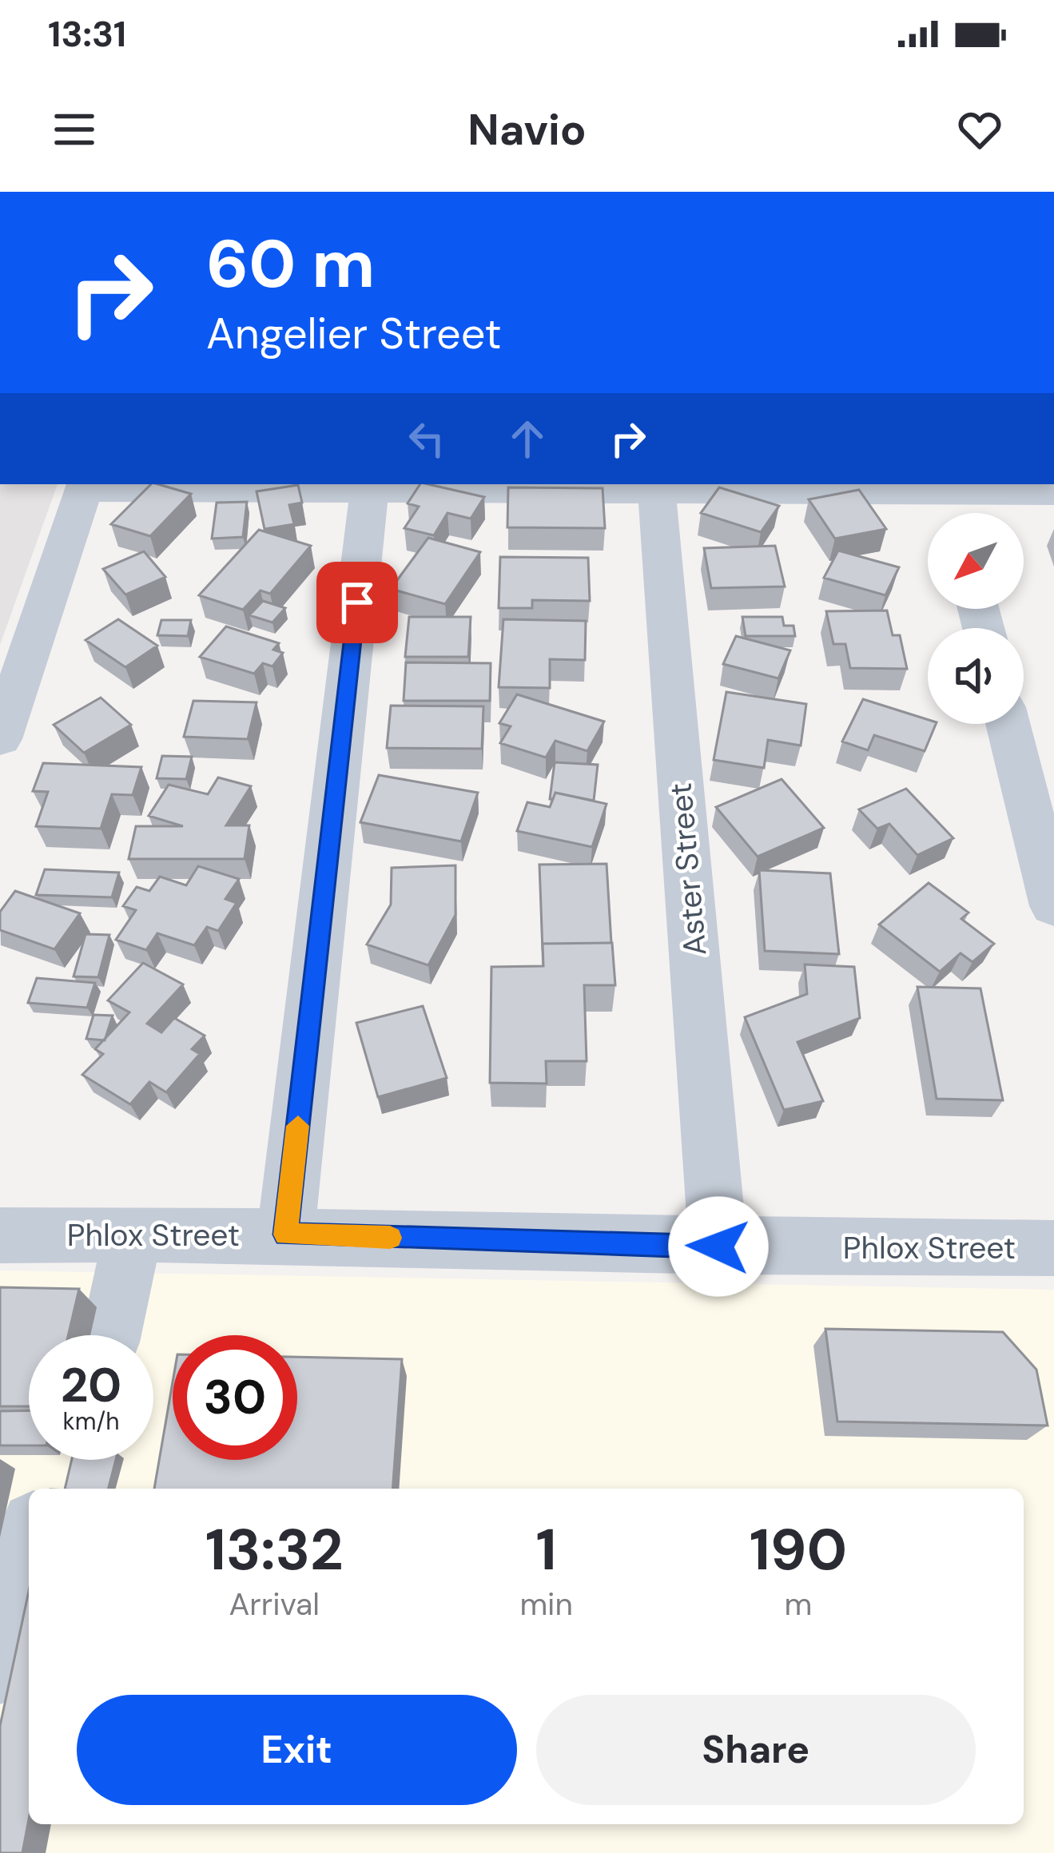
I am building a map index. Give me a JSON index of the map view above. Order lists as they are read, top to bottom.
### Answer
{
  "streets": {
    "street": ["Aster Street", "Phlox Street"]
  },
  "crossings": [
    ["Aster Street", "Phlox Street"]
  ],
  "north": "bottom left",
  "page": {
    "status": "13:31",
    "header": "Navio",
    "turn": ["60 m", "Angelier Street"],
    "speed": "20 km/h",
    "limit": "30",
    "eta": [
      "13:32",
      "Arrival",
      "1",
      "min",
      "190",
      "m"
    ],
    "buttons": ["Exit", "Share"]
  }
}
